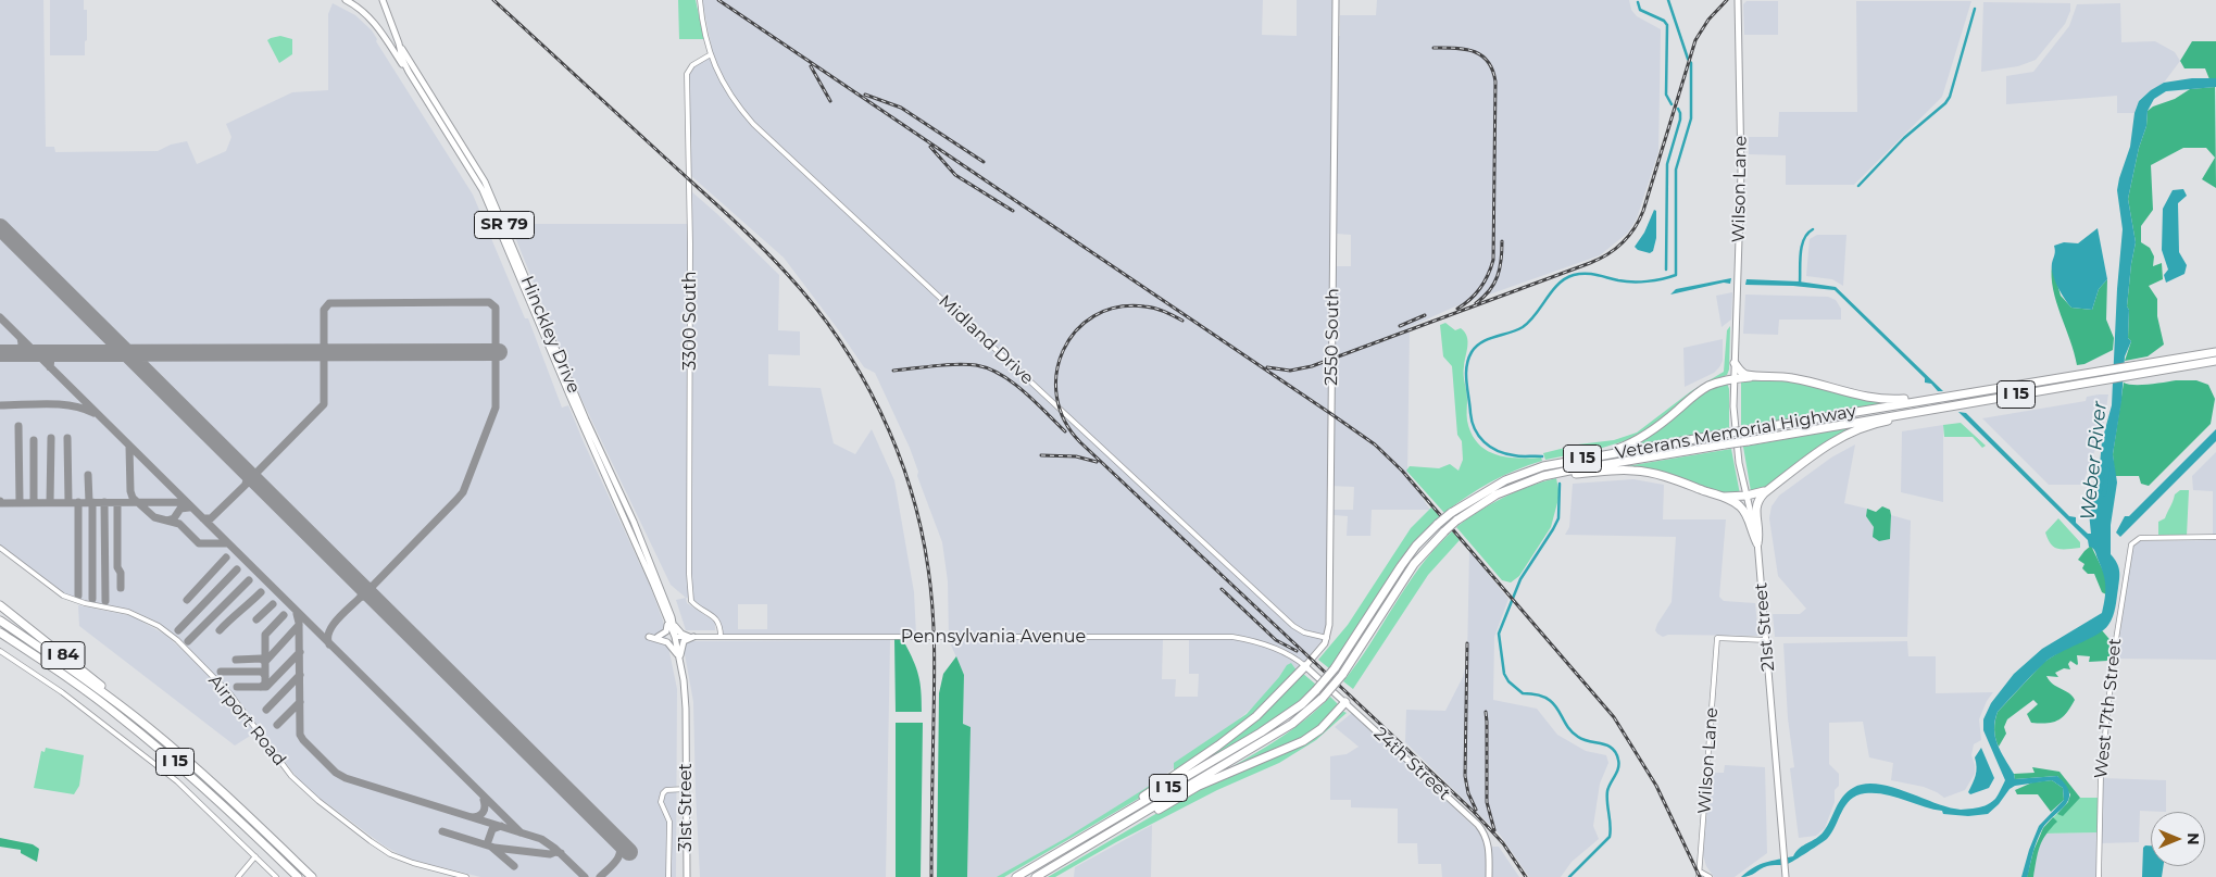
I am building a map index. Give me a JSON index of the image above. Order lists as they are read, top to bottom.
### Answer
{
  "streets": {
    "highway": ["I 15", "Veterans Memorial Highway", "I 84"],
    "main road": [
      "Wilson Lane",
      "SR 79",
      "Hinckley Drive",
      "2550 South",
      "21st Street",
      "24th Street",
      "31st Street"
    ],
    "street": [
      "3300 South",
      "Midland Drive",
      "Pennsylvania Avenue",
      "West 17th Street",
      "Airport Road"
    ]
  },
  "crossings": [
    ["Wilson Lane", "21st Street"],
    ["3300 South", "Midland Drive"],
    ["3300 South", "Pennsylvania Avenue"],
    ["Hinckley Drive", "Pennsylvania Avenue"],
    ["Hinckley Drive", "31st Street"],
    ["2550 South", "Midland Drive"],
    ["2550 South", "Pennsylvania Avenue"],
    ["2550 South", "24th Street"],
    ["I 15", "I 84"],
    ["Pennsylvania Avenue", "24th Street"]
  ],
  "water": ["Weber River"],
  "north": "right"
}
